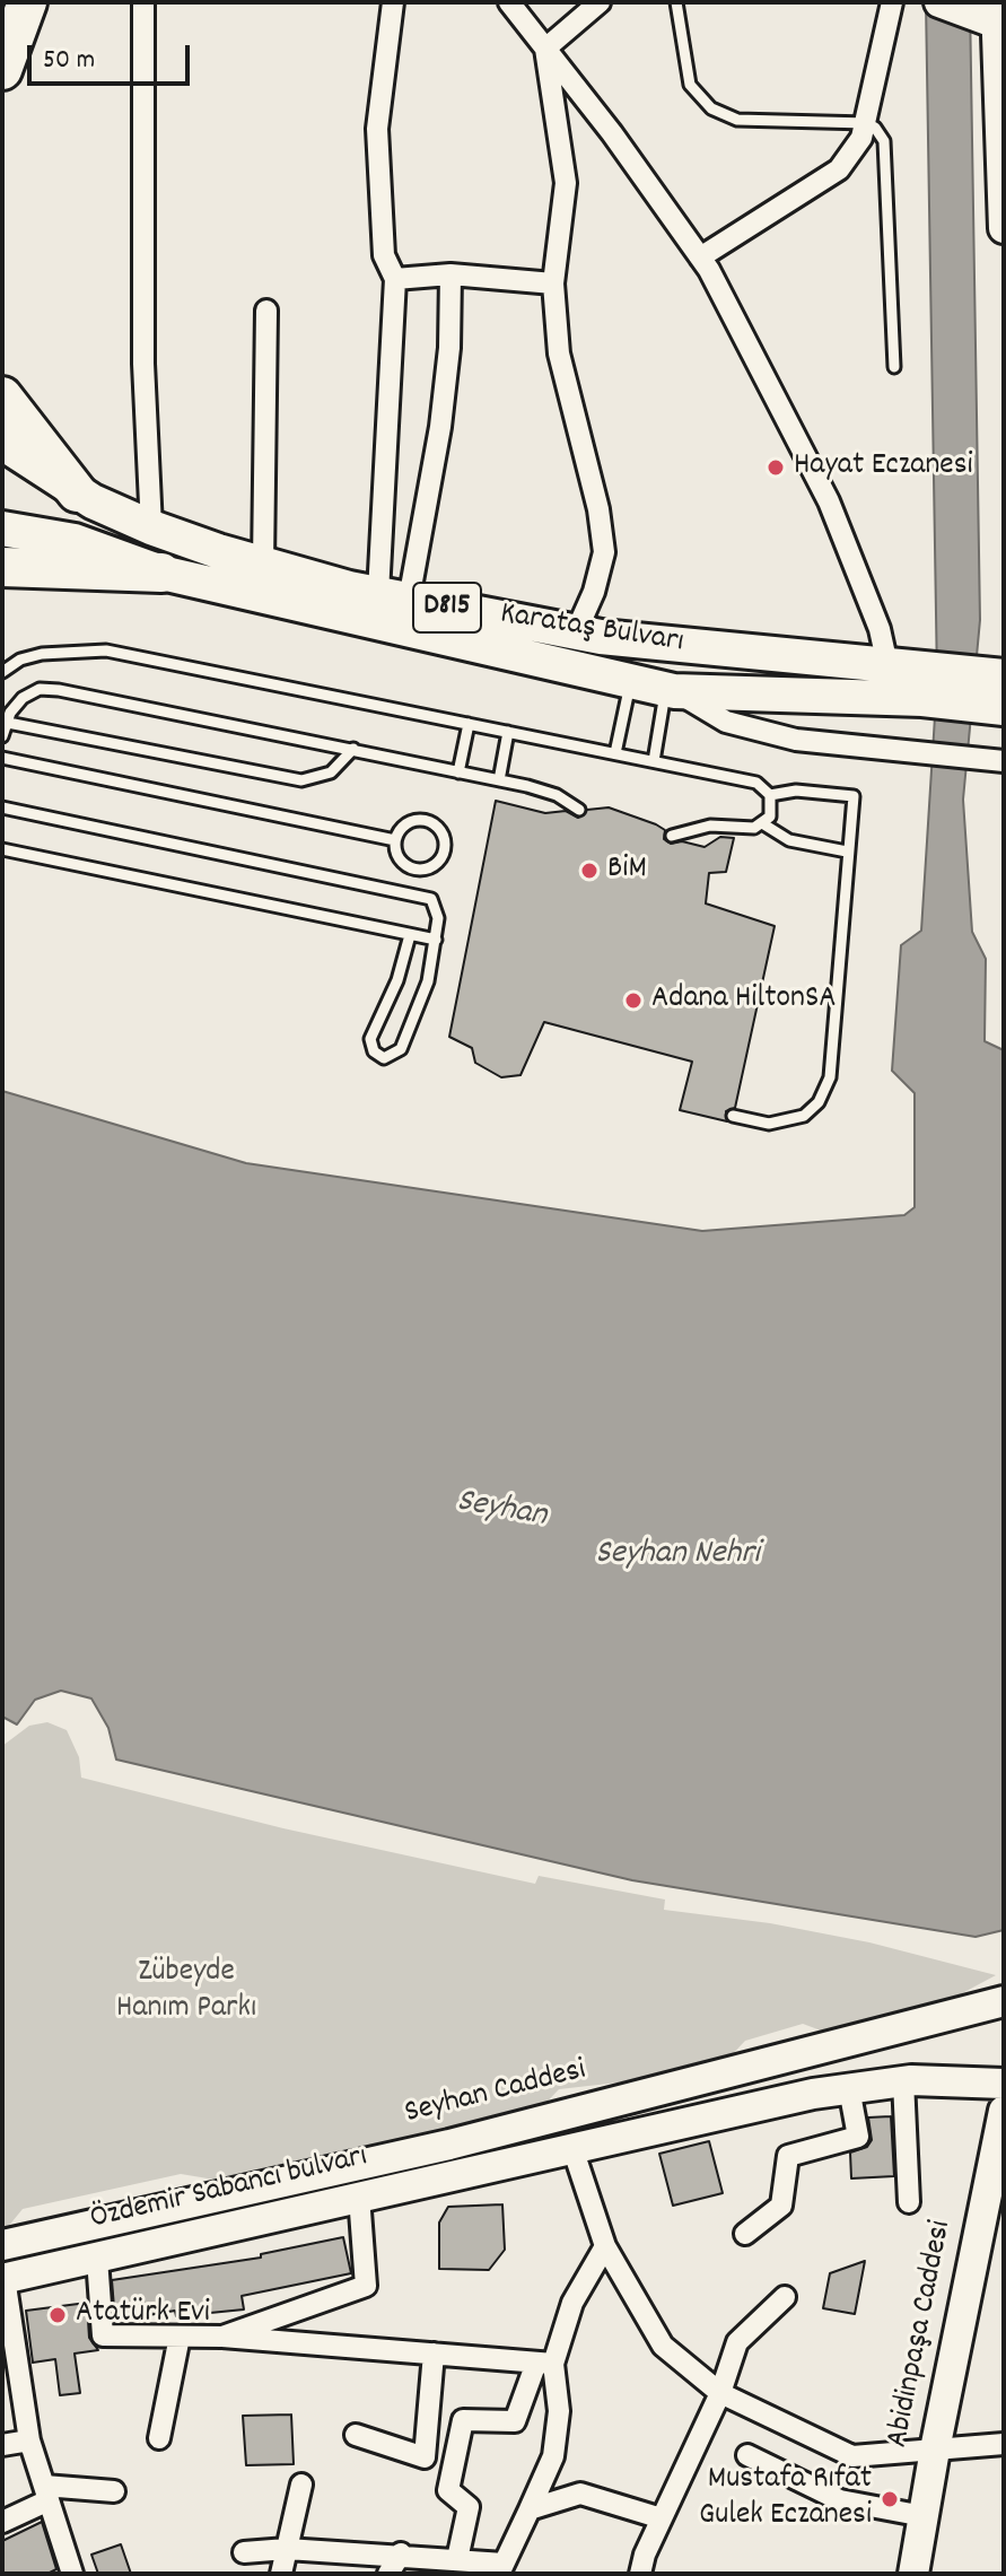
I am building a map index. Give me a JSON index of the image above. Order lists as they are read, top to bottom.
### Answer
{
  "streets": {
    "main road": [
      "D815",
      "Karataş Bulvarı",
      "Seyhan Caddesi",
      "Özdemir Sabancı bulvarı",
      "Abidinpaşa Caddesi"
    ]
  },
  "water": ["Seyhan", "Seyhan Nehri"],
  "parks": ["Zübeyde Hanım Parkı"],
  "places": [
    "Hayat Eczanesi",
    "BiM",
    "Adana HiltonSA",
    "Atatürk Evi",
    "Mustafa Rıfat Gulek Eczanesi"
  ],
  "scale_bar": "50 m"
}
